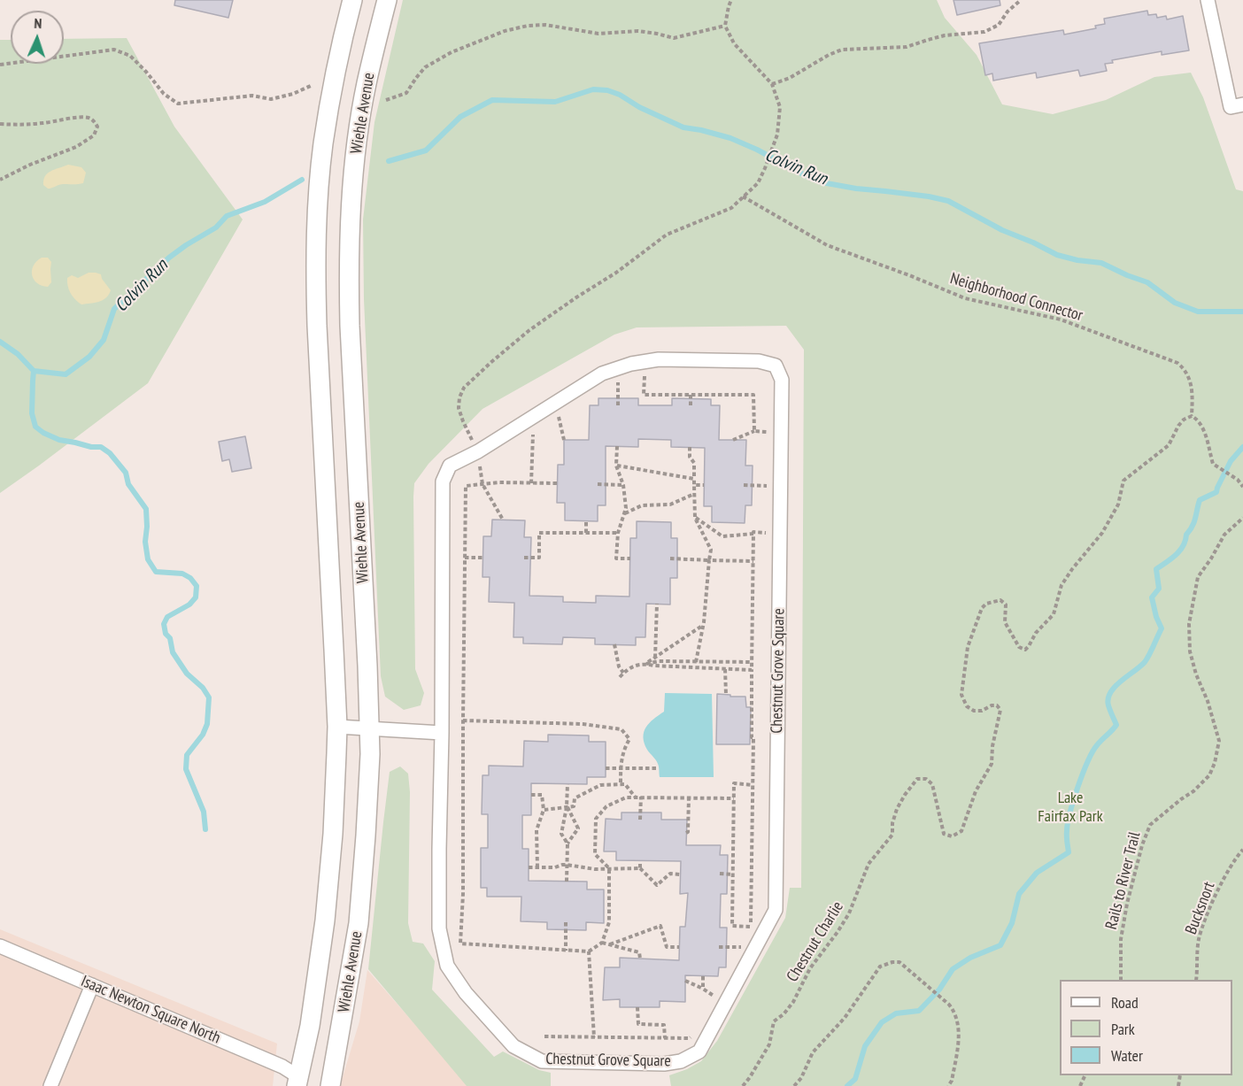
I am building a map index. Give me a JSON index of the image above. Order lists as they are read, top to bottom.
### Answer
{
  "streets": {
    "main road": ["Wiehle Avenue"],
    "street": ["Chestnut Grove Square", "Isaac Newton Square North"],
    "path": [
      "Neighborhood Connector",
      "Rails to River Trail",
      "Bucksnort",
      "Chestnut Charlie"
    ]
  },
  "crossings": [
    ["Wiehle Avenue", "Isaac Newton Square North"],
    ["Neighborhood Connector", "Chestnut Charlie"]
  ],
  "water": ["Colvin Run"],
  "parks": ["Lake Fairfax Park"],
  "legend": ["Road", "Park", "Water"],
  "north": "top"
}
